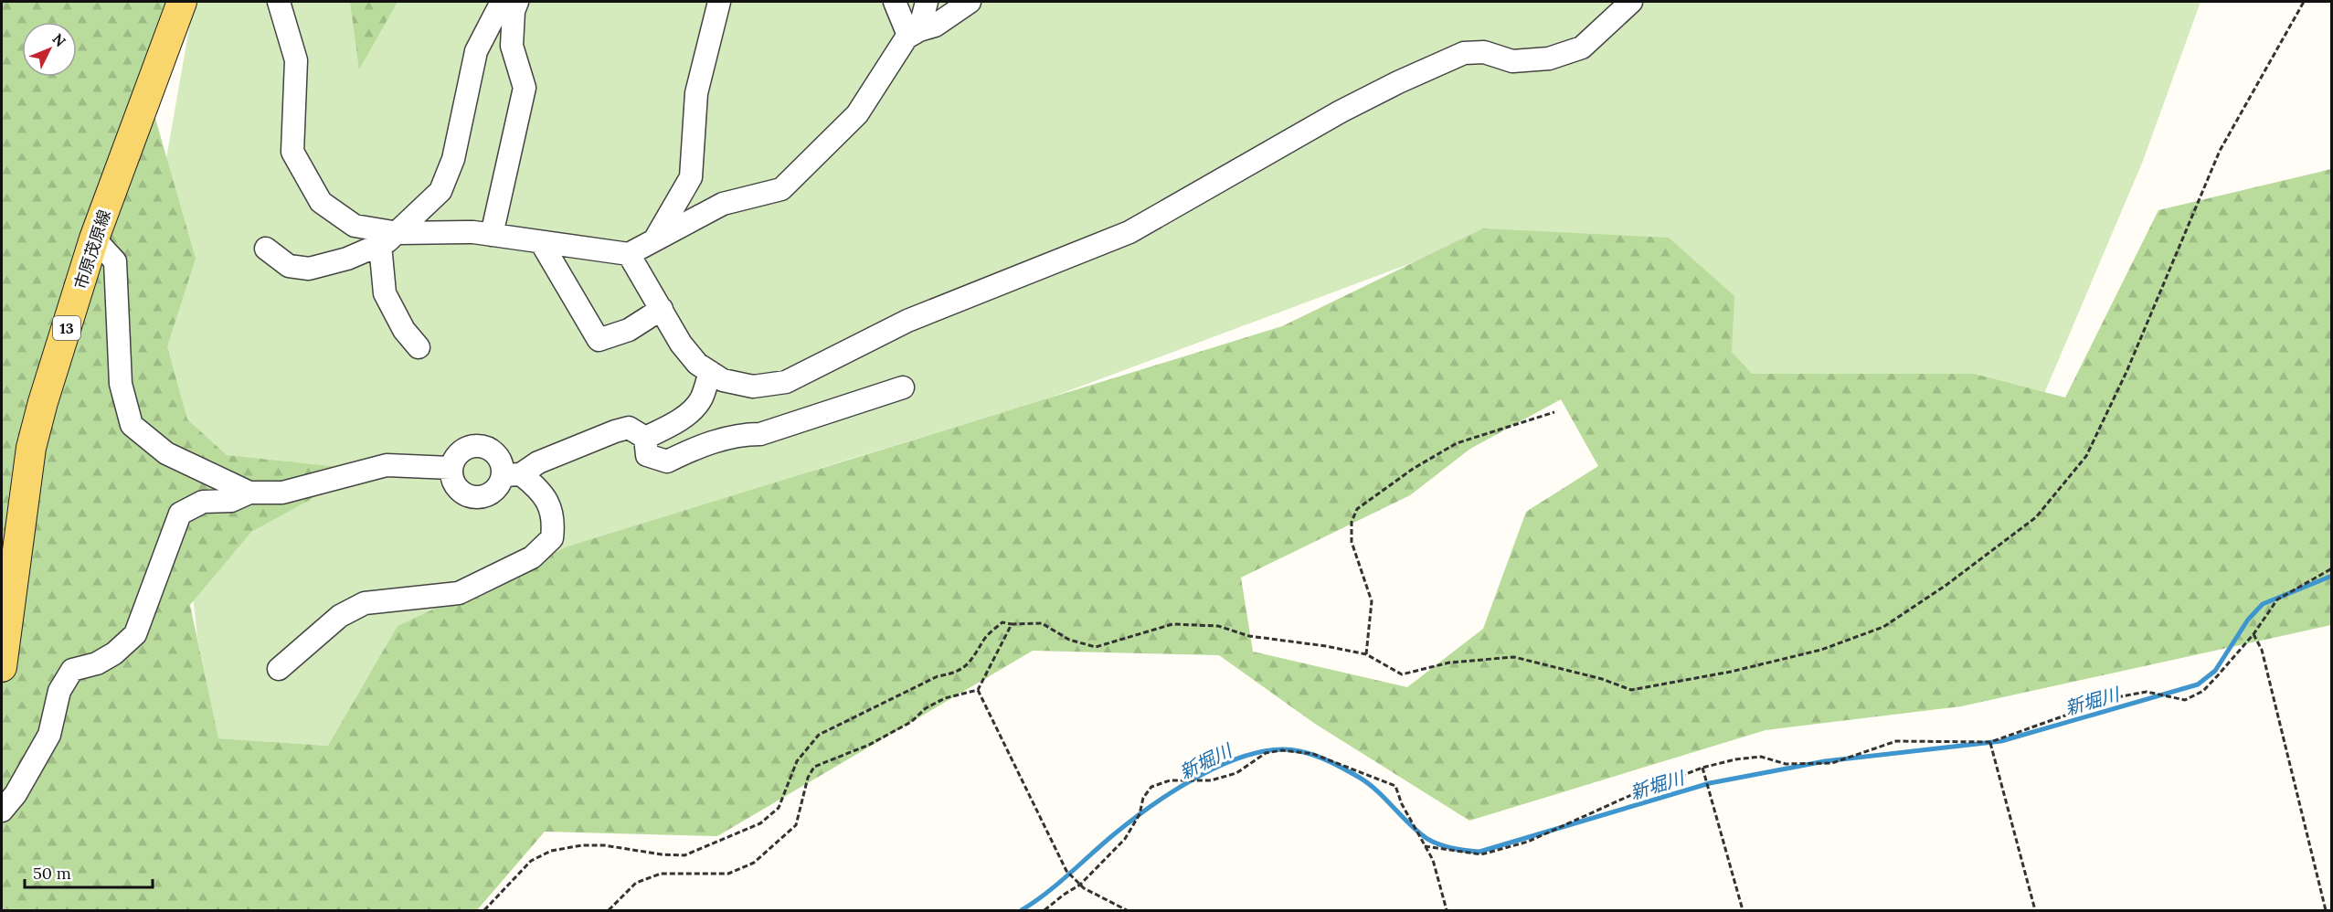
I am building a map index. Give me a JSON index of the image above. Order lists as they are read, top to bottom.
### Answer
{
  "streets": {
    "main road": ["市原茂原線", "13"]
  },
  "water": ["新堀川"],
  "scale_bar": "50 m",
  "north": "top right"
}
